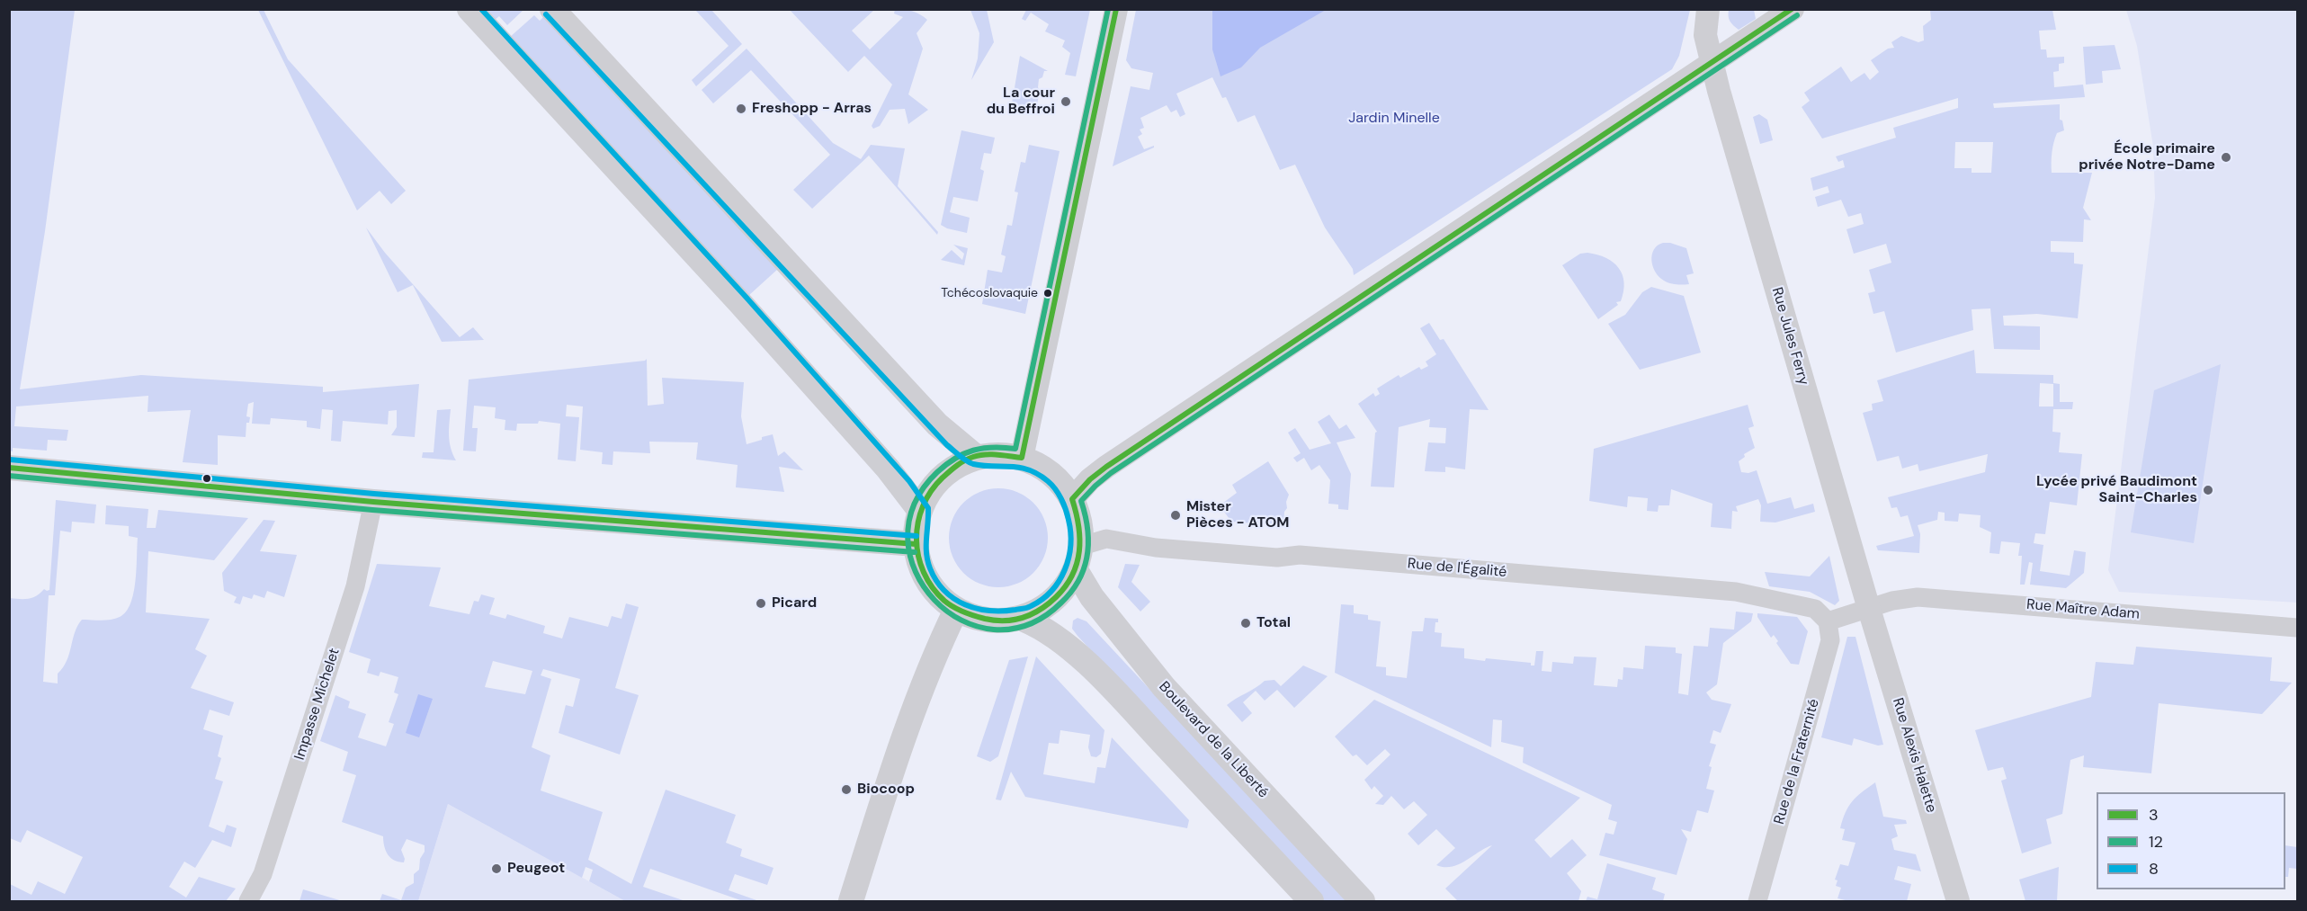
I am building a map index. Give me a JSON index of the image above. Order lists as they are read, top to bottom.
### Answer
{
  "streets": {
    "main road": ["Boulevard de la Liberté"],
    "street": [
      "Rue Jules Ferry",
      "Rue de l'Égalité",
      "Rue Maître Adam",
      "Impasse Michelet",
      "Rue Alexis Halette",
      "Rue de la Fraternité"
    ]
  },
  "crossings": [
    ["Rue Jules Ferry", "Rue Maître Adam"],
    ["Rue Jules Ferry", "Rue Alexis Halette"],
    ["Rue de l'Égalité", "Rue Maître Adam"],
    ["Rue de l'Égalité", "Boulevard de la Liberté"],
    ["Rue de l'Égalité", "Rue de la Fraternité"],
    ["Rue Maître Adam", "Rue Alexis Halette"],
    ["Rue Maître Adam", "Rue de la Fraternité"]
  ],
  "parks": ["Jardin Minelle"],
  "places": [
    "La cour du Beffroi",
    "Freshopp - Arras",
    "École primaire privée Notre-Dame",
    "Tchécoslovaquie",
    "Lycée privé Baudimont Saint-Charles",
    "Mister Pièces - ATOM",
    "Picard",
    "Total",
    "Biocoop",
    "Peugeot"
  ],
  "lines": ["transit line 3", "transit line 12", "transit line 8"],
  "legend": ["3", "12", "8"]
}
